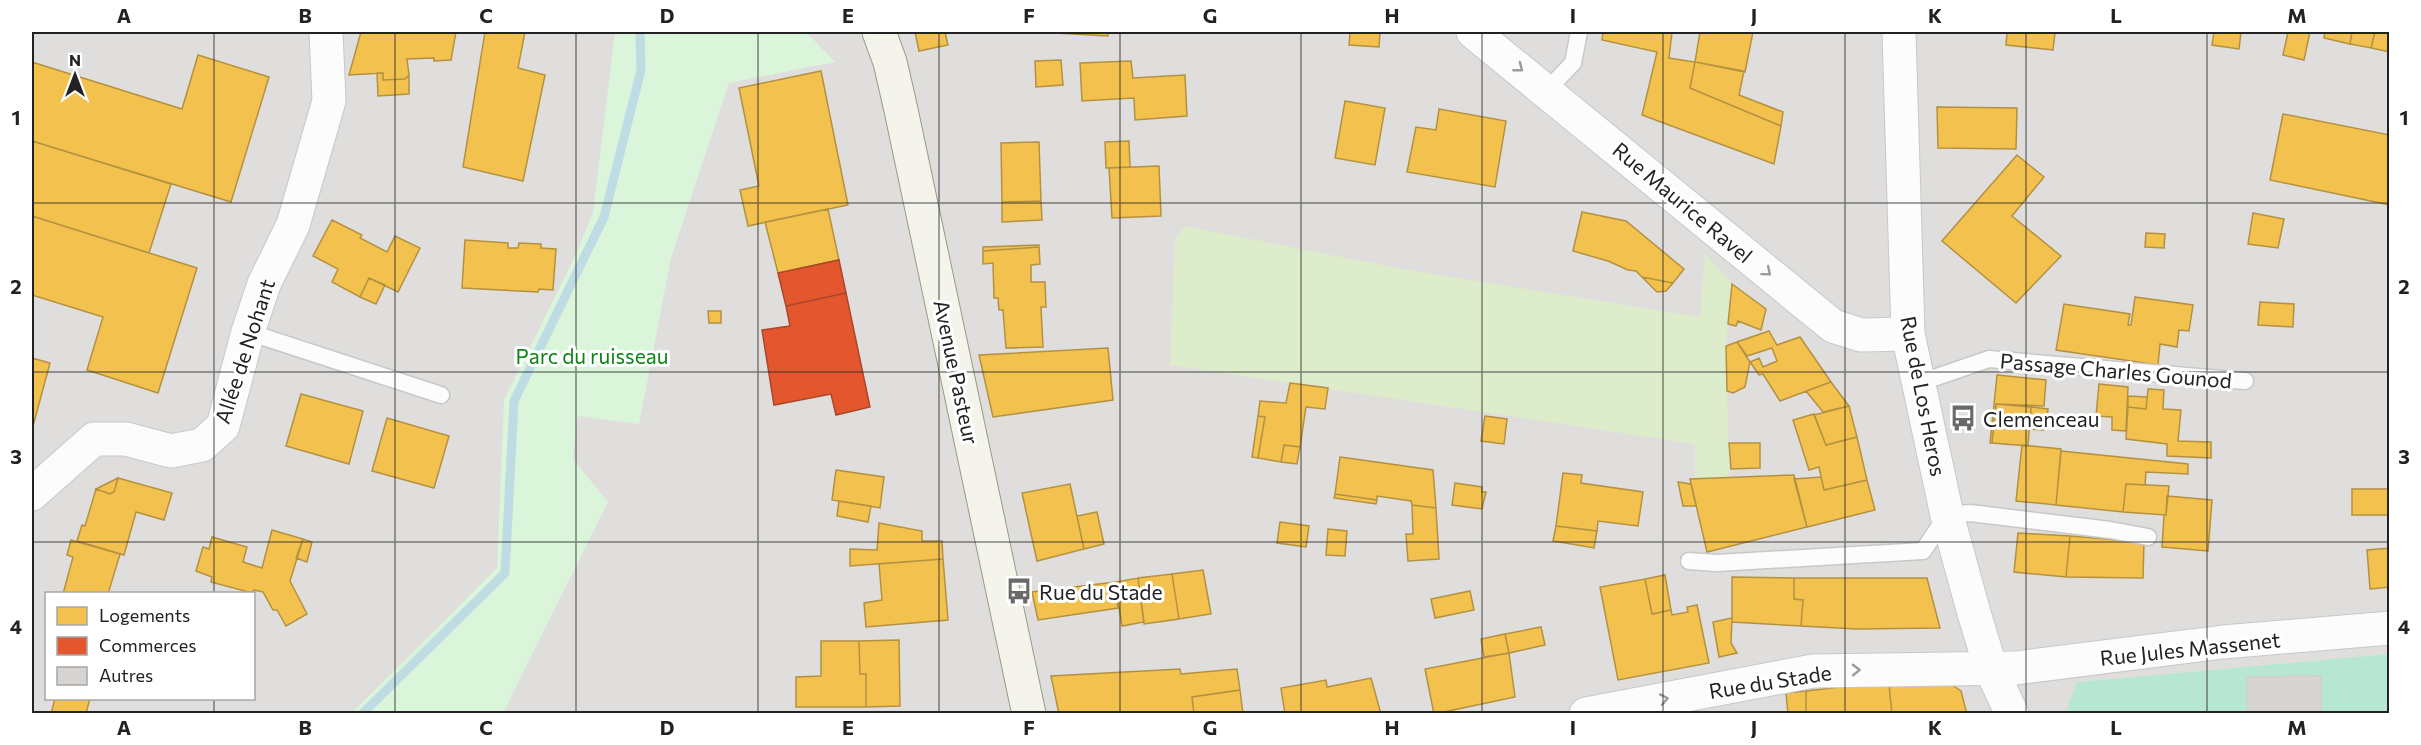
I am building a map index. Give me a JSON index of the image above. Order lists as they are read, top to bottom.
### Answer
{
  "streets": {
    "main road": ["Avenue Pasteur"],
    "street": [
      "Rue Maurice Ravel",
      "Allée de Nohant",
      "Rue de Los Heros",
      "Rue Jules Massenet",
      "Rue du Stade"
    ],
    "lane": ["Passage Charles Gounod"]
  },
  "crossings": [
    ["Rue Maurice Ravel", "Rue de Los Heros"],
    ["Passage Charles Gounod", "Rue de Los Heros"],
    ["Rue de Los Heros", "Rue Jules Massenet"],
    ["Rue de Los Heros", "Rue du Stade"],
    ["Rue Jules Massenet", "Rue du Stade"]
  ],
  "one_way": ["Rue Maurice Ravel", "Rue du Stade"],
  "parks": ["Parc du ruisseau"],
  "places": {
    "bus stop": ["Clemenceau", "Rue du Stade"]
  },
  "legend": ["Logements", "Commerces", "Autres"],
  "north": "top",
  "grid": {
    "columns": [
      "A",
      "B",
      "C",
      "D",
      "E",
      "F",
      "G",
      "H",
      "I",
      "J",
      "K",
      "L",
      "M"
    ],
    "rows": [
      "1",
      "2",
      "3",
      "4"
    ]
  }
}
